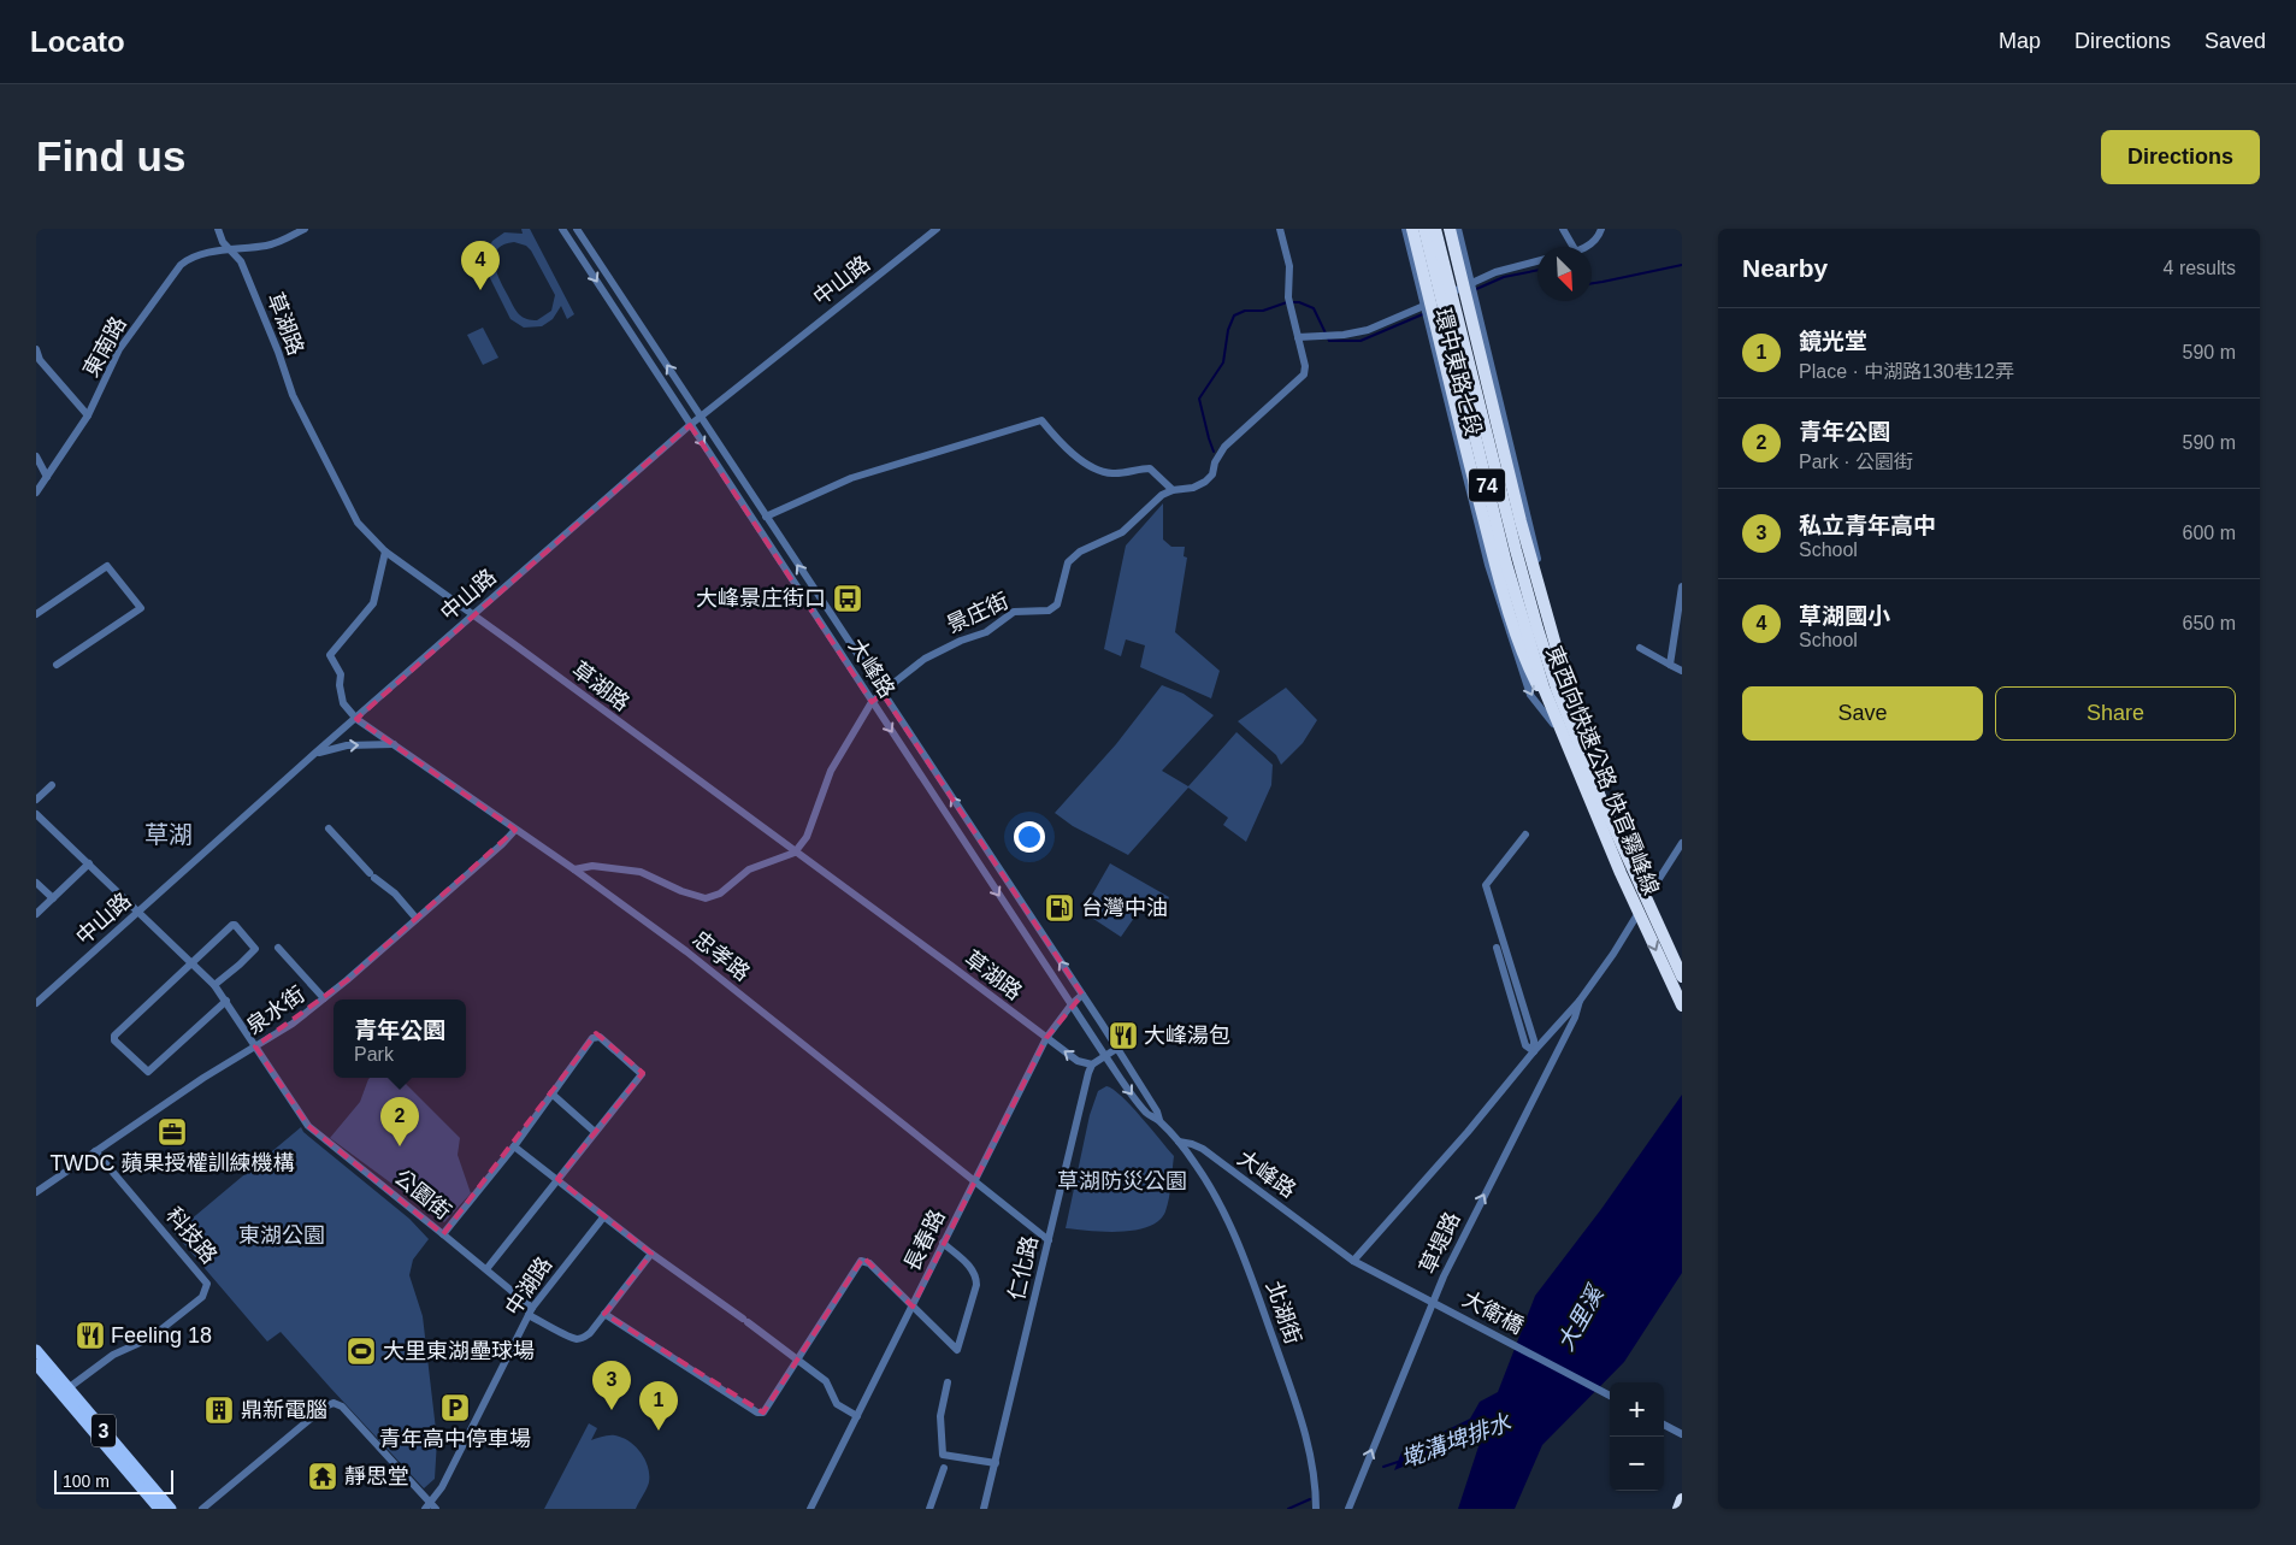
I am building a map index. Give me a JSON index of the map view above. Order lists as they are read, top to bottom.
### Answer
{
  "streets": {
    "highway": ["74", "東西向快速公路 快官霧峰線"],
    "main road": ["3"],
    "street": [
      "中山路",
      "草湖路",
      "東南路",
      "環中東路七段",
      "景庄街",
      "大峰路",
      "忠孝路",
      "泉水街",
      "公園街",
      "科技路",
      "長春路",
      "草堤路",
      "仁化路",
      "中湖路",
      "北湖街",
      "大衛橋"
    ]
  },
  "crossings": [
    ["中山路", "草湖路"],
    ["中山路", "大峰路"],
    ["中山路", "忠孝路"],
    ["中山路", "公園街"],
    ["草湖路", "東南路"],
    ["草湖路", "景庄街"],
    ["草湖路", "長春路"],
    ["草湖路", "仁化路"],
    ["環中東路七段", "東西向快速公路 快官霧峰線"],
    ["環中東路七段", "草堤路"],
    ["景庄街", "大峰路"],
    ["大峰路", "長春路"],
    ["大峰路", "草堤路"],
    ["大峰路", "北湖街"],
    ["大峰路", "大衛橋"],
    ["忠孝路", "泉水街"],
    ["忠孝路", "長春路"],
    ["忠孝路", "仁化路"],
    ["泉水街", "公園街"],
    ["泉水街", "科技路"],
    ["公園街", "中湖路"],
    ["科技路", "3"],
    ["草堤路", "大衛橋"]
  ],
  "districts": ["草湖"],
  "water": ["大里溪", "墘溝埤排水"],
  "parks": ["草湖防災公園", "東湖公園"],
  "places": {
    "bus stop": ["大峰景庄街口"],
    "fuel station": ["台灣中油"],
    "restaurant": ["大峰湯包", "Feeling 18"],
    "office": ["TWDC 蘋果授權訓練機構"],
    "sports": ["大里東湖壘球場"],
    "parking": ["青年高中停車場"],
    "building": ["鼎新電腦"],
    "temple": ["靜思堂"]
  },
  "scale_bar": "100 m",
  "north": "bottom right",
  "page": {
    "header": "Locato",
    "nav": ["Map", "Directions", "Saved"],
    "buttons": [
      "Directions",
      ["Save", "Share"]
    ],
    "title": "Find us",
    "heading": ["Nearby", "4 results"],
    "pins": [
      "4",
      "2",
      "3",
      "1"
    ],
    "list": [
      {
        "mark": "1",
        "name": "鏡光堂",
        "note": "Place · 中湖路130巷12弄",
        "value": "590 m"
      },
      {
        "mark": "2",
        "name": "青年公園",
        "note": "Park · 公園街",
        "value": "590 m"
      },
      {
        "mark": "3",
        "name": "私立青年高中",
        "note": "School",
        "value": "600 m"
      },
      {
        "mark": "4",
        "name": "草湖國小",
        "note": "School",
        "value": "650 m"
      }
    ],
    "popup": ["青年公園", "Park"],
    "map_buttons": ["+", "−"],
    "scale": "100 m"
  }
}
